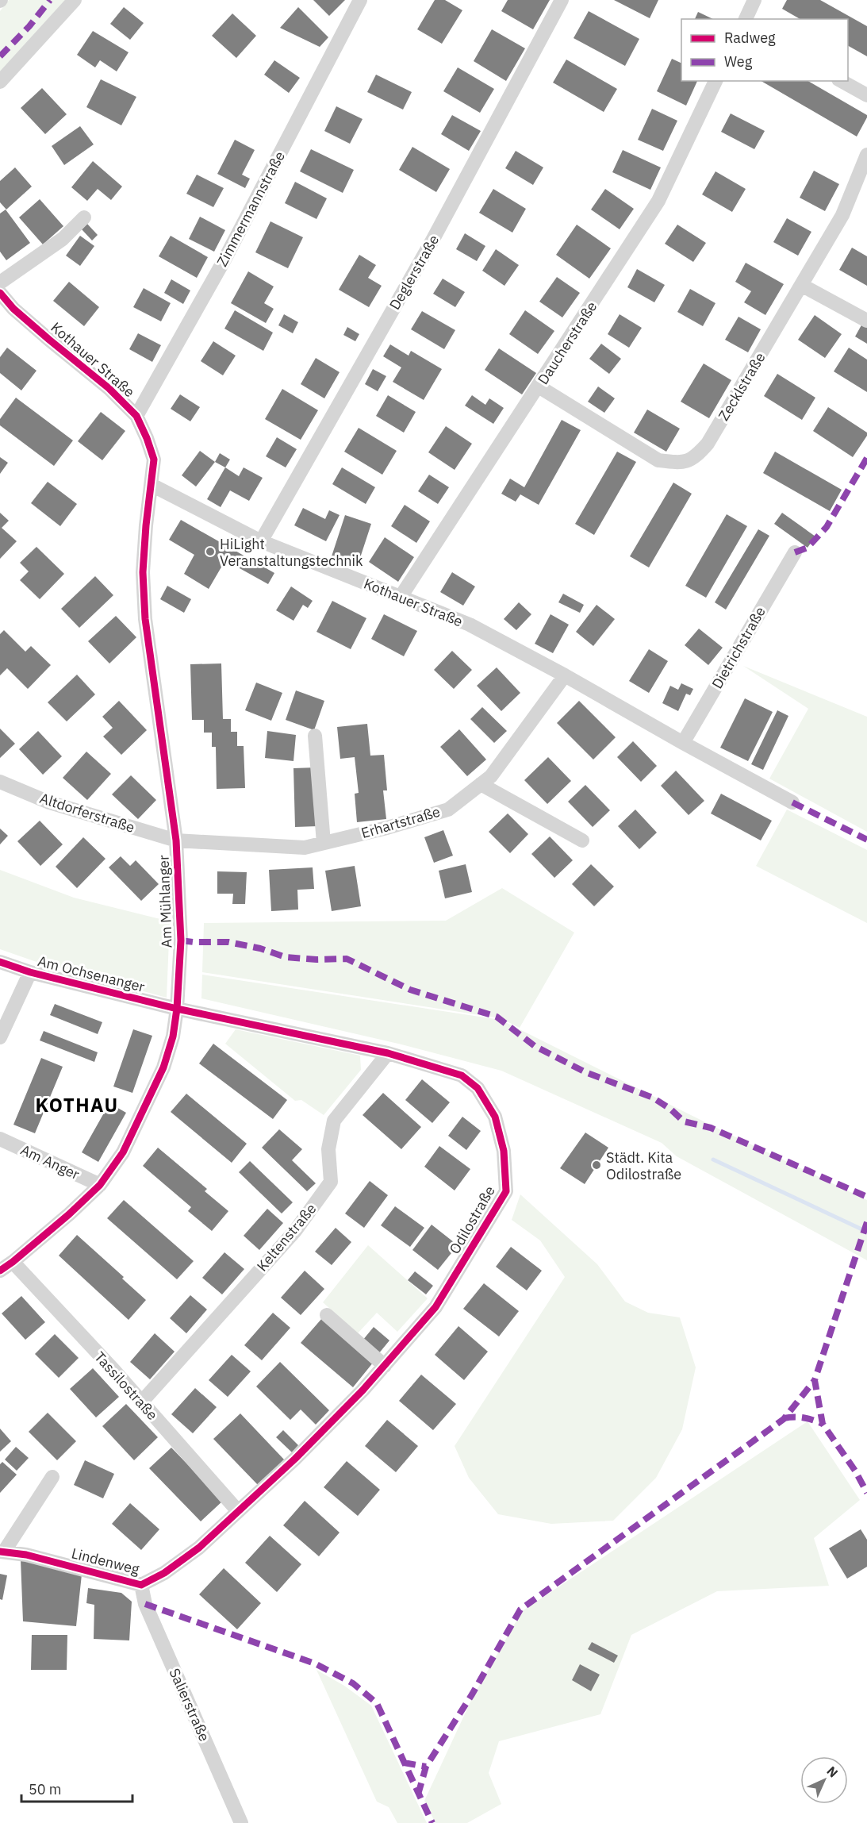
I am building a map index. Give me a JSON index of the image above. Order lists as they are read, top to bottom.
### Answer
{
  "streets": {
    "street": [
      "Zimmermannstraße",
      "Deglerstraße",
      "Daucherstraße",
      "Kothauer Straße",
      "Zecklstraße",
      "Dietrichstraße",
      "Altdorferstraße",
      "Erhartstraße",
      "Am Mühlanger",
      "Am Ochsenanger",
      "Am Anger",
      "Odilostraße",
      "Keltenstraße",
      "Tassilostraße",
      "Lindenweg",
      "Salierstraße"
    ]
  },
  "crossings": [
    ["Zimmermannstraße", "Kothauer Straße"],
    ["Deglerstraße", "Kothauer Straße"],
    ["Daucherstraße", "Kothauer Straße"],
    ["Daucherstraße", "Zecklstraße"],
    ["Kothauer Straße", "Dietrichstraße"],
    ["Kothauer Straße", "Erhartstraße"],
    ["Kothauer Straße", "Am Mühlanger"],
    ["Altdorferstraße", "Erhartstraße"],
    ["Altdorferstraße", "Am Mühlanger"],
    ["Erhartstraße", "Am Mühlanger"],
    ["Am Mühlanger", "Am Ochsenanger"],
    ["Am Mühlanger", "Am Anger"],
    ["Am Mühlanger", "Odilostraße"],
    ["Am Mühlanger", "Tassilostraße"],
    ["Am Ochsenanger", "Odilostraße"],
    ["Odilostraße", "Keltenstraße"],
    ["Odilostraße", "Tassilostraße"],
    ["Odilostraße", "Lindenweg"],
    ["Keltenstraße", "Tassilostraße"],
    ["Tassilostraße", "Lindenweg"],
    ["Lindenweg", "Salierstraße"]
  ],
  "districts": ["KOTHAU"],
  "places": ["HiLight Veranstaltungstechnik", "Städt. Kita Odilostraße"],
  "legend": ["Radweg", "Weg"],
  "scale_bar": "50 m",
  "north": "top right"
}
